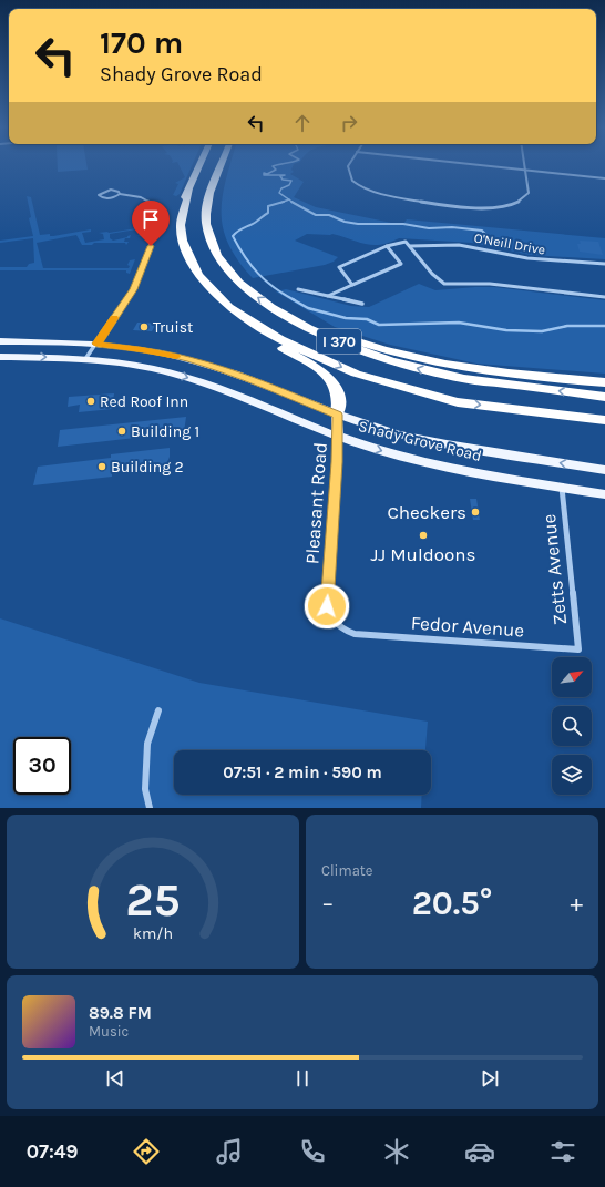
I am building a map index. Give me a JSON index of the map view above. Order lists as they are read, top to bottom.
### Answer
{
  "streets": {
    "highway": ["I 370"],
    "main road": ["Shady Grove Road", "Pleasant Road"],
    "street": ["O'Neill Drive", "Zetts Avenue", "Fedor Avenue"]
  },
  "crossings": [
    ["Shady Grove Road", "Pleasant Road"],
    ["Shady Grove Road", "Zetts Avenue"],
    ["Pleasant Road", "Fedor Avenue"],
    ["Zetts Avenue", "Fedor Avenue"]
  ],
  "places": [
    "Truist",
    "Red Roof Inn",
    "Building 1",
    "Building 2",
    "Checkers",
    "JJ Muldoons"
  ],
  "north": "top right",
  "page": {
    "turn": ["170 m", "Shady Grove Road"],
    "limit": "30",
    "trip": "07:51 · 2 min · 590 m",
    "tile": "Climate",
    "heat": ["−", "20.5°", "+"],
    "song": ["89.8 FM", "Music"],
    "tabs": "07:49",
    "gauge": ["25", "km/h"]
  }
}
